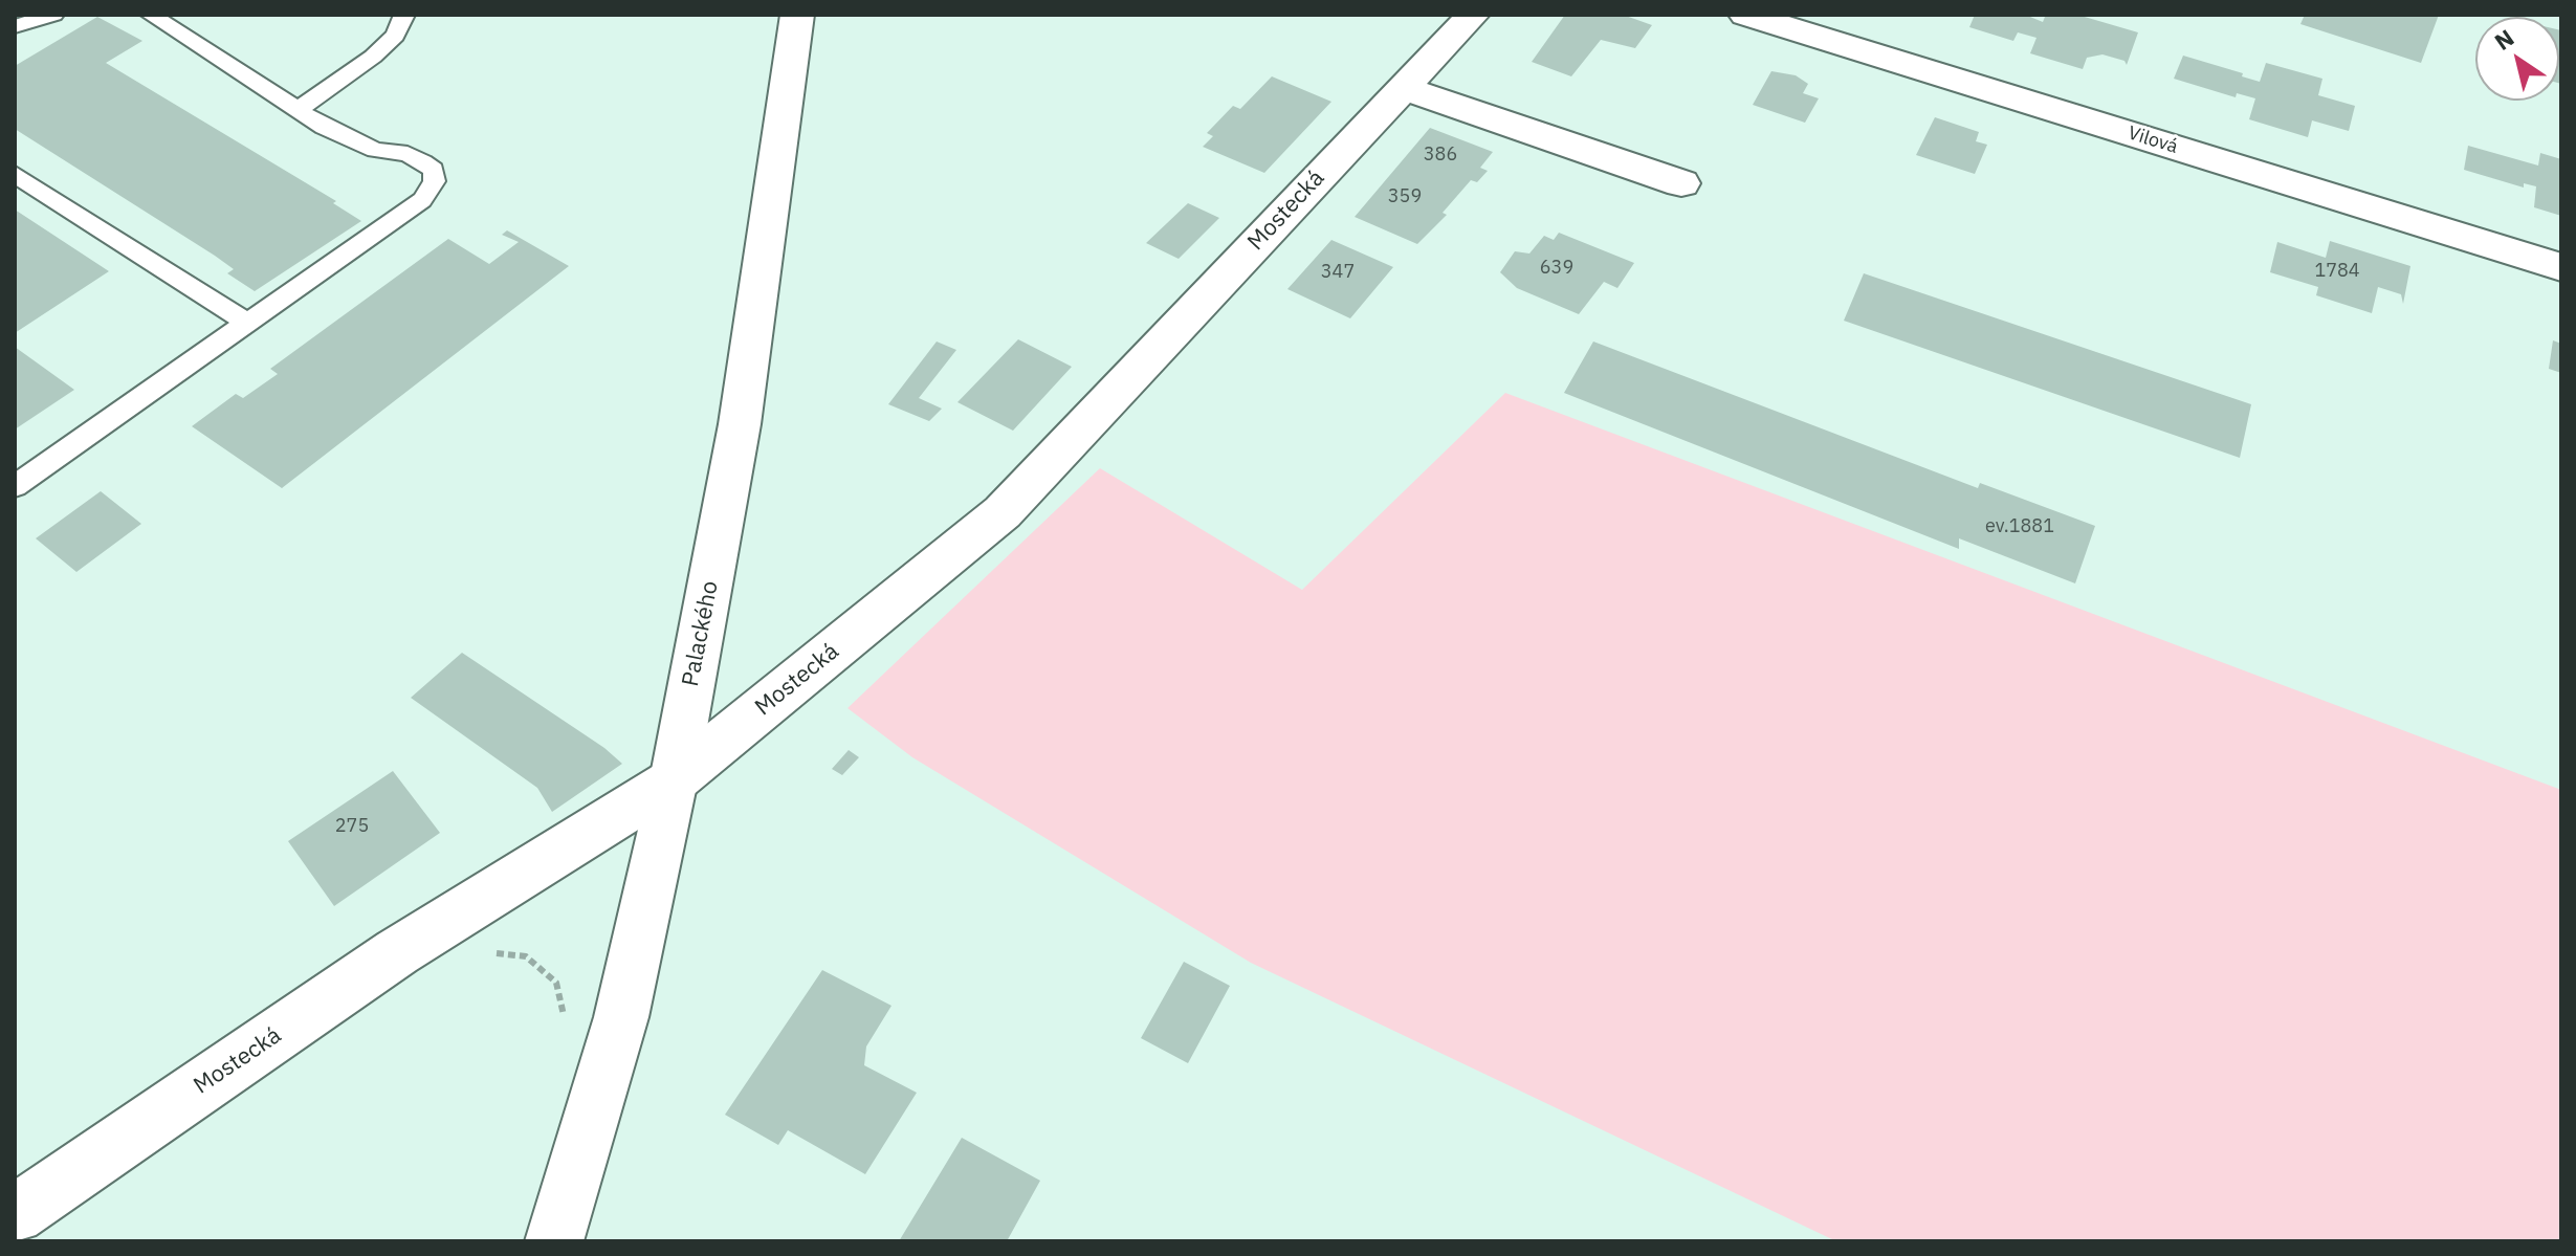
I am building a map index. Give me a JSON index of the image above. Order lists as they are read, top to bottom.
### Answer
{
  "streets": {
    "street": ["Vilová", "Mostecká", "Palackého"]
  },
  "crossings": [
    ["Mostecká", "Palackého"]
  ],
  "house_numbers": [
    "386",
    "359",
    "639",
    "1784",
    "347",
    "ev.1881",
    "275"
  ],
  "north": "top left"
}
